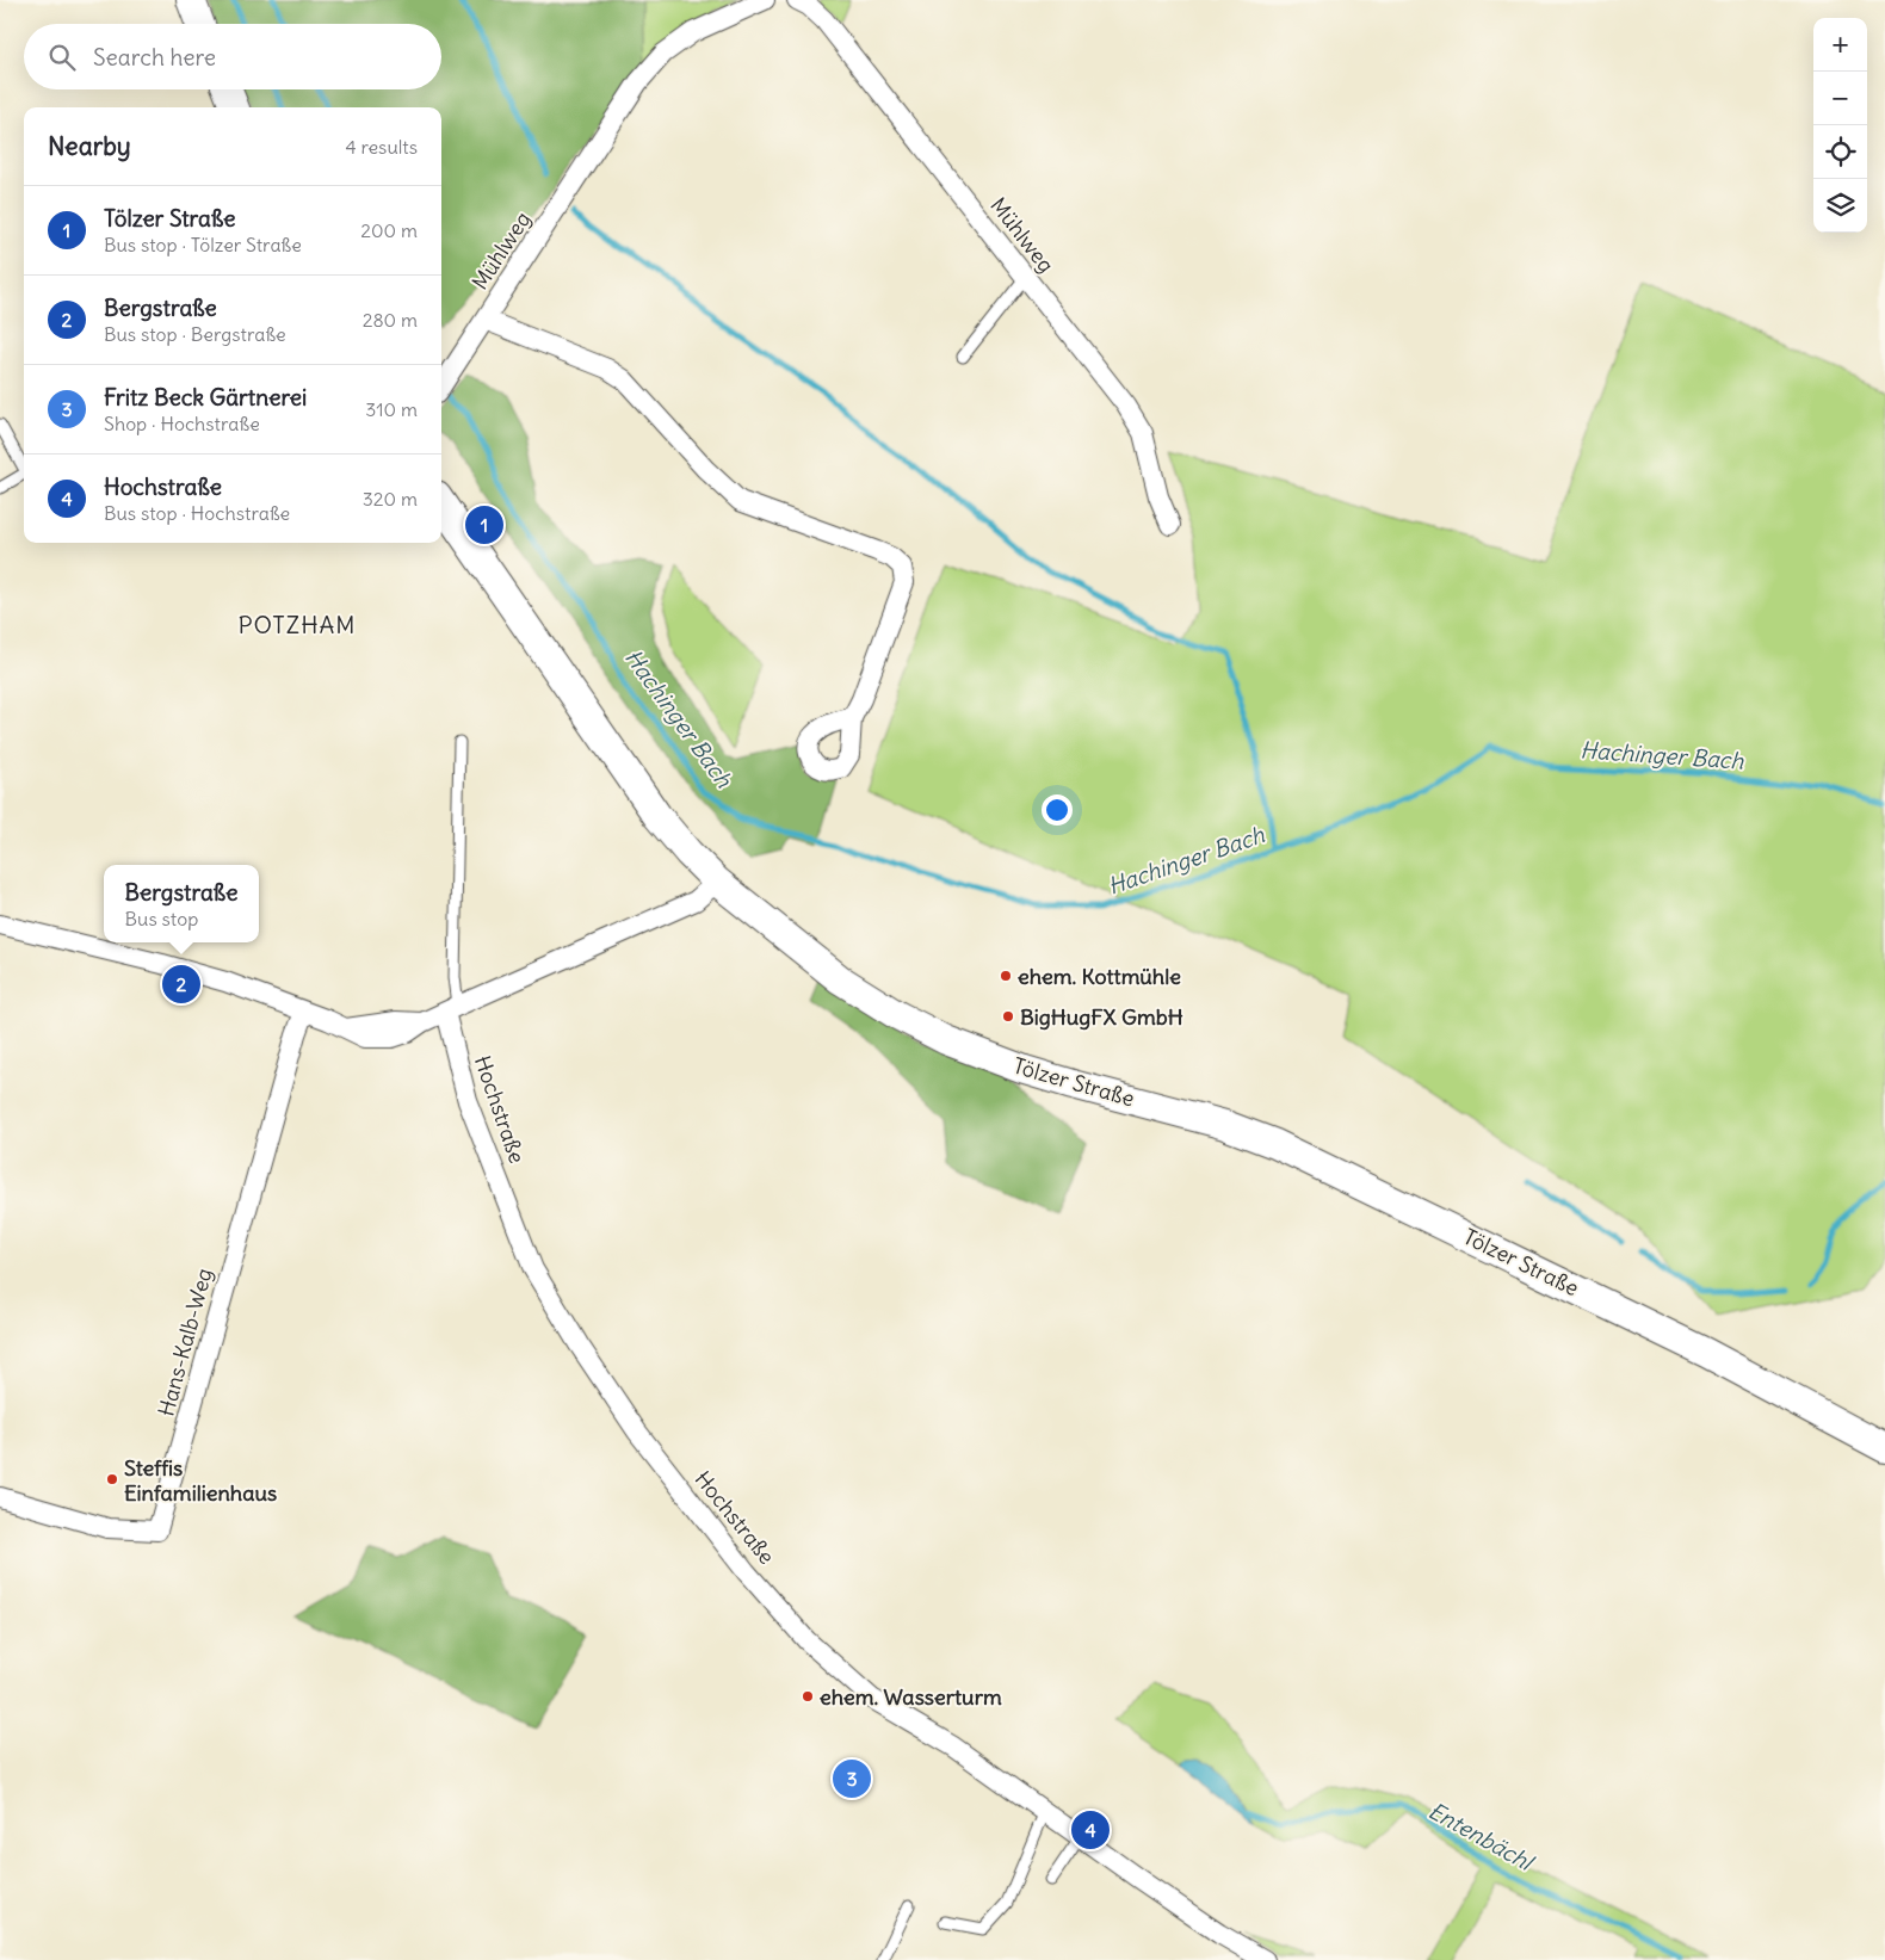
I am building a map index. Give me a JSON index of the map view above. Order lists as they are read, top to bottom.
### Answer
{
  "streets": {
    "main road": ["Tölzer Straße"],
    "street": ["Mühlweg", "Hochstraße", "Hans-Kalb-Weg"]
  },
  "districts": ["POTZHAM"],
  "water": ["Hachinger Bach", "Entenbächl"],
  "places": [
    "ehem. Kottmühle",
    "BigHugFX GmbH",
    "Steffis Einfamilienhaus",
    "ehem. Wasserturm"
  ],
  "page": {
    "map_buttons": ["+", "−"],
    "search": "Search here",
    "heading": ["Nearby", "4 results"],
    "list": [
      {
        "mark": "1",
        "name": "Tölzer Straße",
        "note": "Bus stop · Tölzer Straße",
        "value": "200 m"
      },
      {
        "mark": "2",
        "name": "Bergstraße",
        "note": "Bus stop · Bergstraße",
        "value": "280 m"
      },
      {
        "mark": "3",
        "name": "Fritz Beck Gärtnerei",
        "note": "Shop · Hochstraße",
        "value": "310 m"
      },
      {
        "mark": "4",
        "name": "Hochstraße",
        "note": "Bus stop · Hochstraße",
        "value": "320 m"
      }
    ],
    "pins": [
      "1",
      "2",
      "3",
      "4"
    ],
    "popup": ["Bergstraße", "Bus stop"]
  }
}
